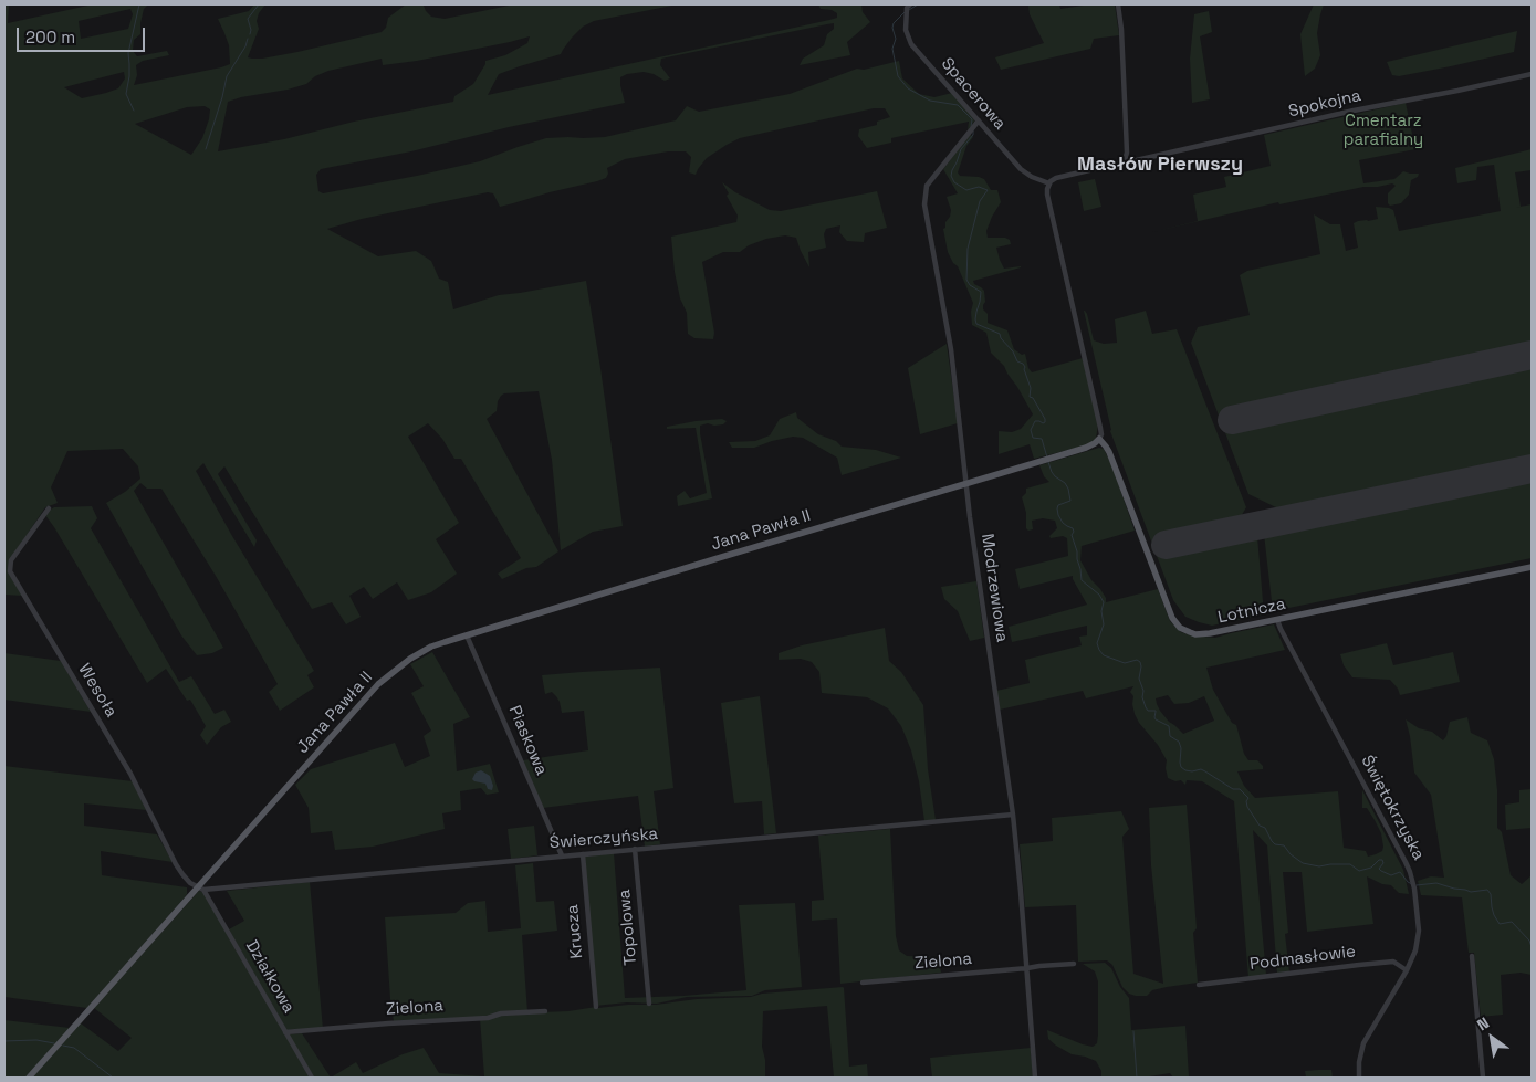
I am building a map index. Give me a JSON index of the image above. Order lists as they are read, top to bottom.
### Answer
{
  "streets": {
    "main road": ["Jana Pawła II", "Lotnicza"],
    "street": [
      "Spacerowa",
      "Spokojna",
      "Modrzewiowa",
      "Wesoła",
      "Piaskowa",
      "Świętokrzyska",
      "Świerczyńska",
      "Topolowa",
      "Krucza",
      "Podmasłowie",
      "Zielona",
      "Działkowa"
    ]
  },
  "crossings": [
    ["Spacerowa", "Modrzewiowa"],
    ["Jana Pawła II", "Modrzewiowa"],
    ["Jana Pawła II", "Lotnicza"],
    ["Jana Pawła II", "Wesoła"],
    ["Jana Pawła II", "Piaskowa"],
    ["Jana Pawła II", "Świerczyńska"],
    ["Jana Pawła II", "Działkowa"],
    ["Modrzewiowa", "Świerczyńska"],
    ["Modrzewiowa", "Zielona"],
    ["Lotnicza", "Świętokrzyska"],
    ["Wesoła", "Świerczyńska"],
    ["Wesoła", "Działkowa"],
    ["Piaskowa", "Świerczyńska"],
    ["Świętokrzyska", "Podmasłowie"],
    ["Świerczyńska", "Topolowa"],
    ["Świerczyńska", "Krucza"],
    ["Świerczyńska", "Działkowa"],
    ["Zielona", "Działkowa"]
  ],
  "districts": ["Masłów Pierwszy"],
  "parks": ["Cmentarz parafialny"],
  "scale_bar": "200 m",
  "north": "top left"
}
